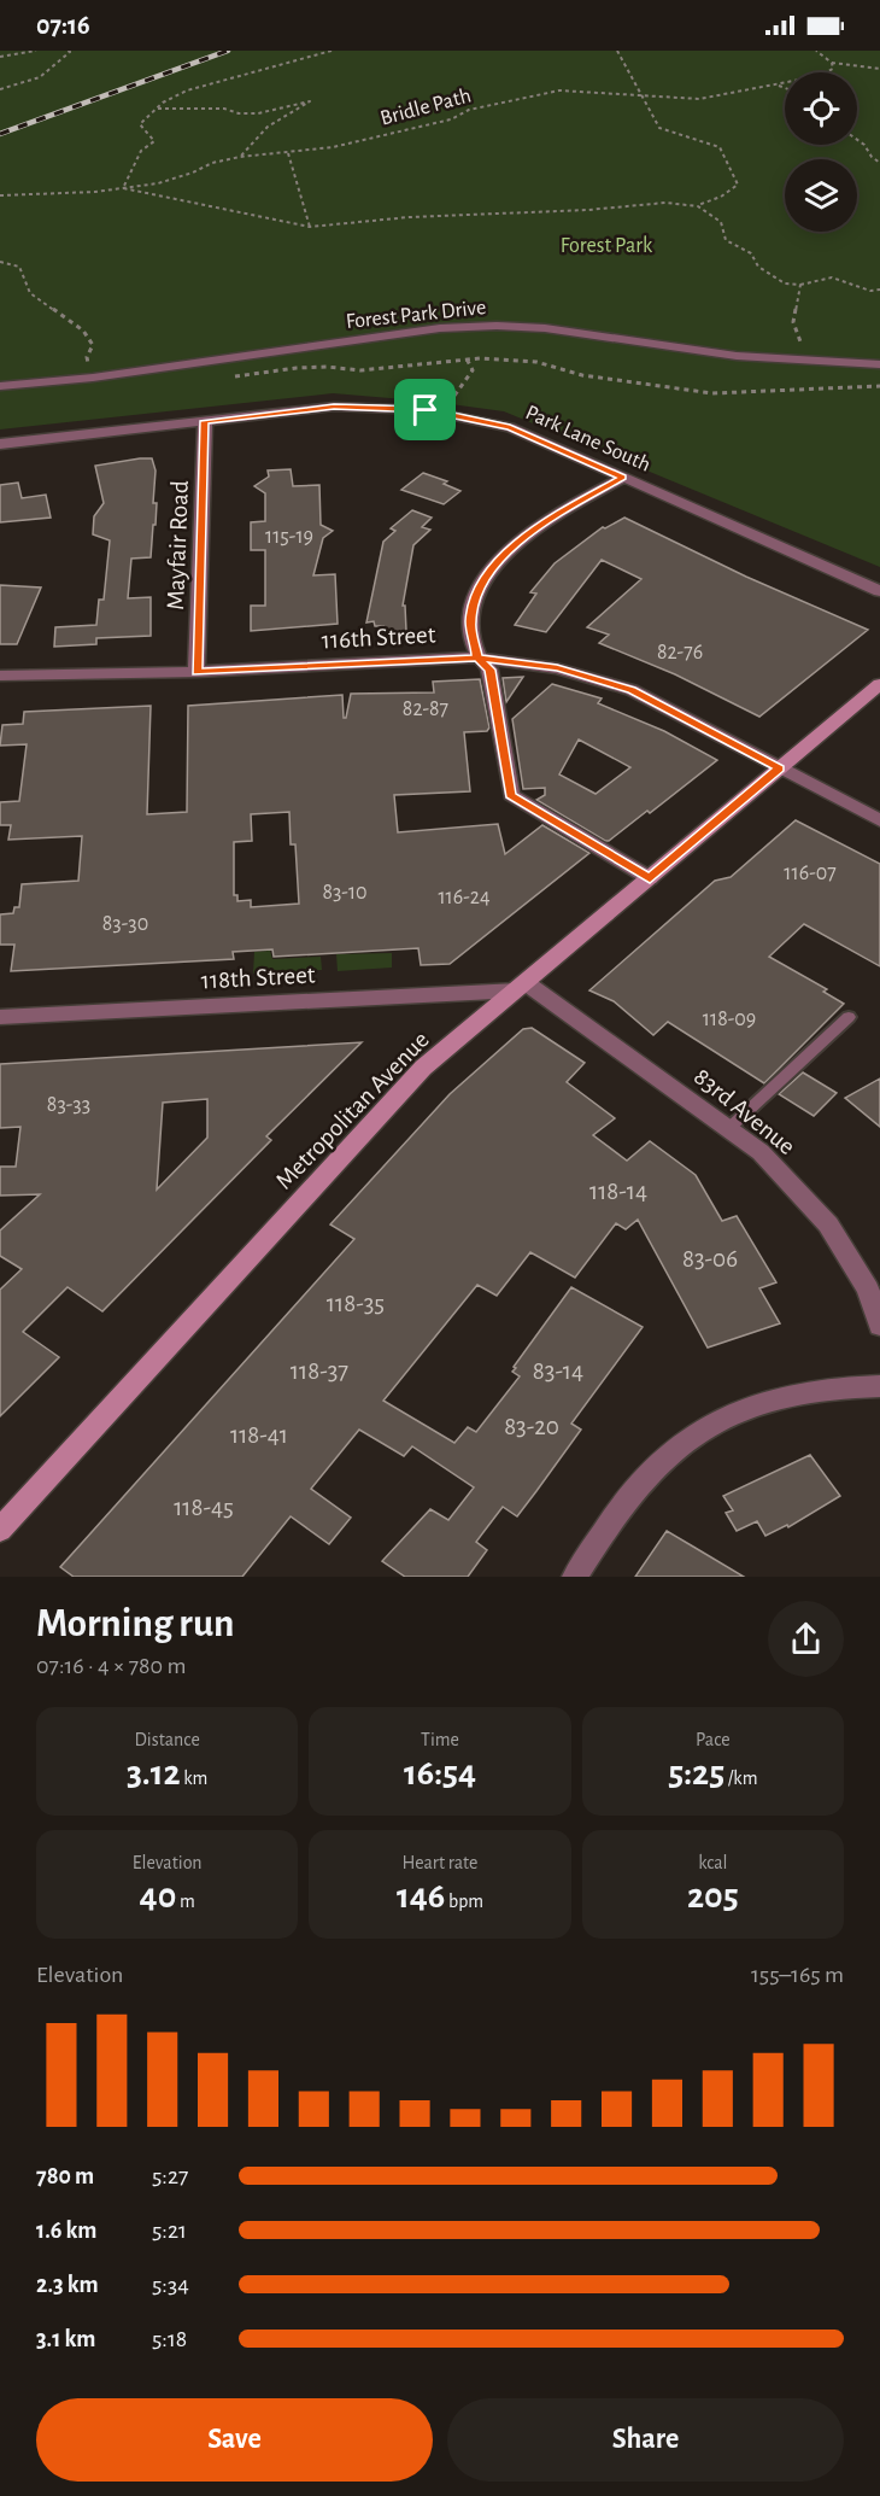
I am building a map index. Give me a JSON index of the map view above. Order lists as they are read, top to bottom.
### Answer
{
  "streets": {
    "main road": ["Metropolitan Avenue"],
    "street": [
      "Forest Park Drive",
      "Park Lane South",
      "Mayfair Road",
      "116th Street",
      "118th Street",
      "83rd Avenue"
    ],
    "path": ["Bridle Path"]
  },
  "crossings": [
    ["Park Lane South", "Mayfair Road"],
    ["Mayfair Road", "116th Street"],
    ["116th Street", "Metropolitan Avenue"],
    ["118th Street", "Metropolitan Avenue"],
    ["118th Street", "83rd Avenue"],
    ["Metropolitan Avenue", "83rd Avenue"]
  ],
  "parks": ["Forest Park"],
  "house_numbers": [
    "115-19",
    "82-76",
    "82-87",
    "116-07",
    "83-10",
    "116-24",
    "83-30",
    "118-09",
    "83-33",
    "118-14",
    "83-06",
    "118-35",
    "118-37",
    "83-14",
    "83-20",
    "118-41",
    "118-45"
  ],
  "page": {
    "status": "07:16",
    "heading": ["Morning run", "07:16 · 4 × 780 m"],
    "stats": [
      ["Distance", "3.12 km"],
      ["Time", "16:54"],
      ["Pace", "5:25 /km"],
      ["Elevation", "40 m"],
      ["Heart rate", "146 bpm"],
      ["kcal", "205"]
    ],
    "chart": ["Elevation", "155–165 m"],
    "list": [
      {
        "name": "780 m",
        "note": "5:27"
      },
      {
        "name": "1.6 km",
        "note": "5:21"
      },
      {
        "name": "2.3 km",
        "note": "5:34"
      },
      {
        "name": "3.1 km",
        "note": "5:18"
      }
    ],
    "buttons": ["Save", "Share"]
  }
}
